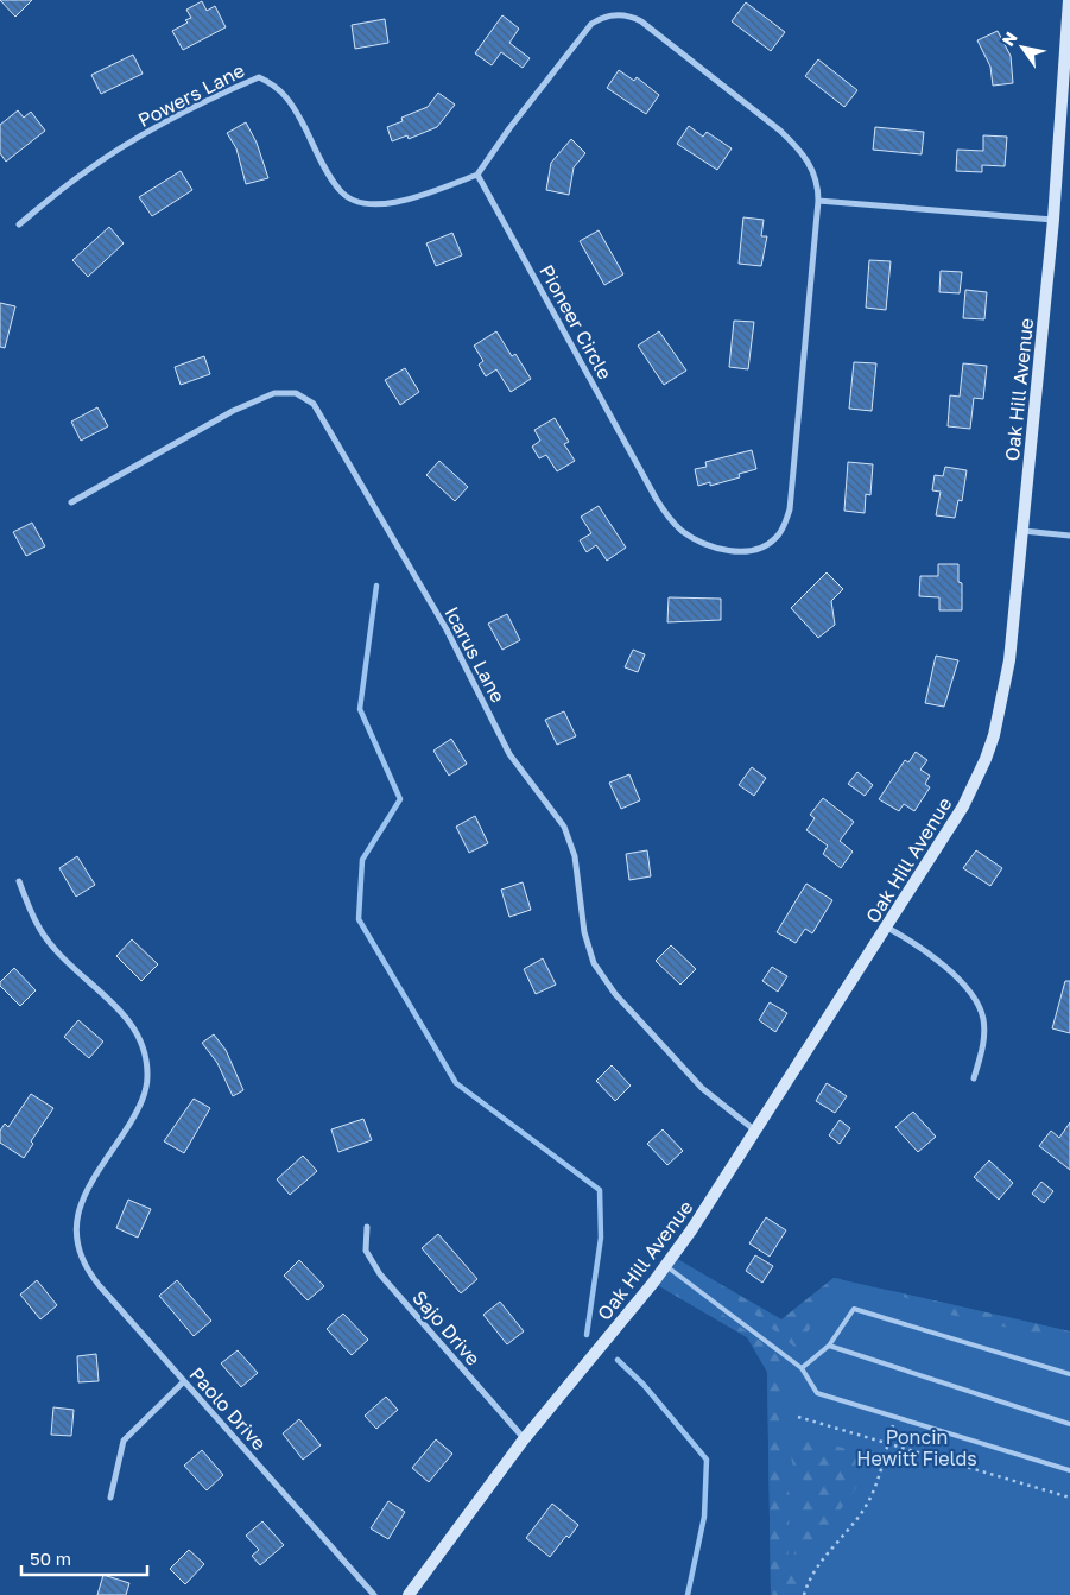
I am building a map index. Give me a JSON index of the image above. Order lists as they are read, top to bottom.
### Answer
{
  "streets": {
    "main road": ["Oak Hill Avenue"],
    "street": [
      "Powers Lane",
      "Pioneer Circle",
      "Icarus Lane",
      "Sajo Drive",
      "Paolo Drive"
    ]
  },
  "crossings": [
    ["Powers Lane", "Pioneer Circle"],
    ["Oak Hill Avenue", "Icarus Lane"],
    ["Oak Hill Avenue", "Sajo Drive"]
  ],
  "parks": ["Poncin Hewitt Fields"],
  "scale_bar": "50 m",
  "north": "top left"
}
